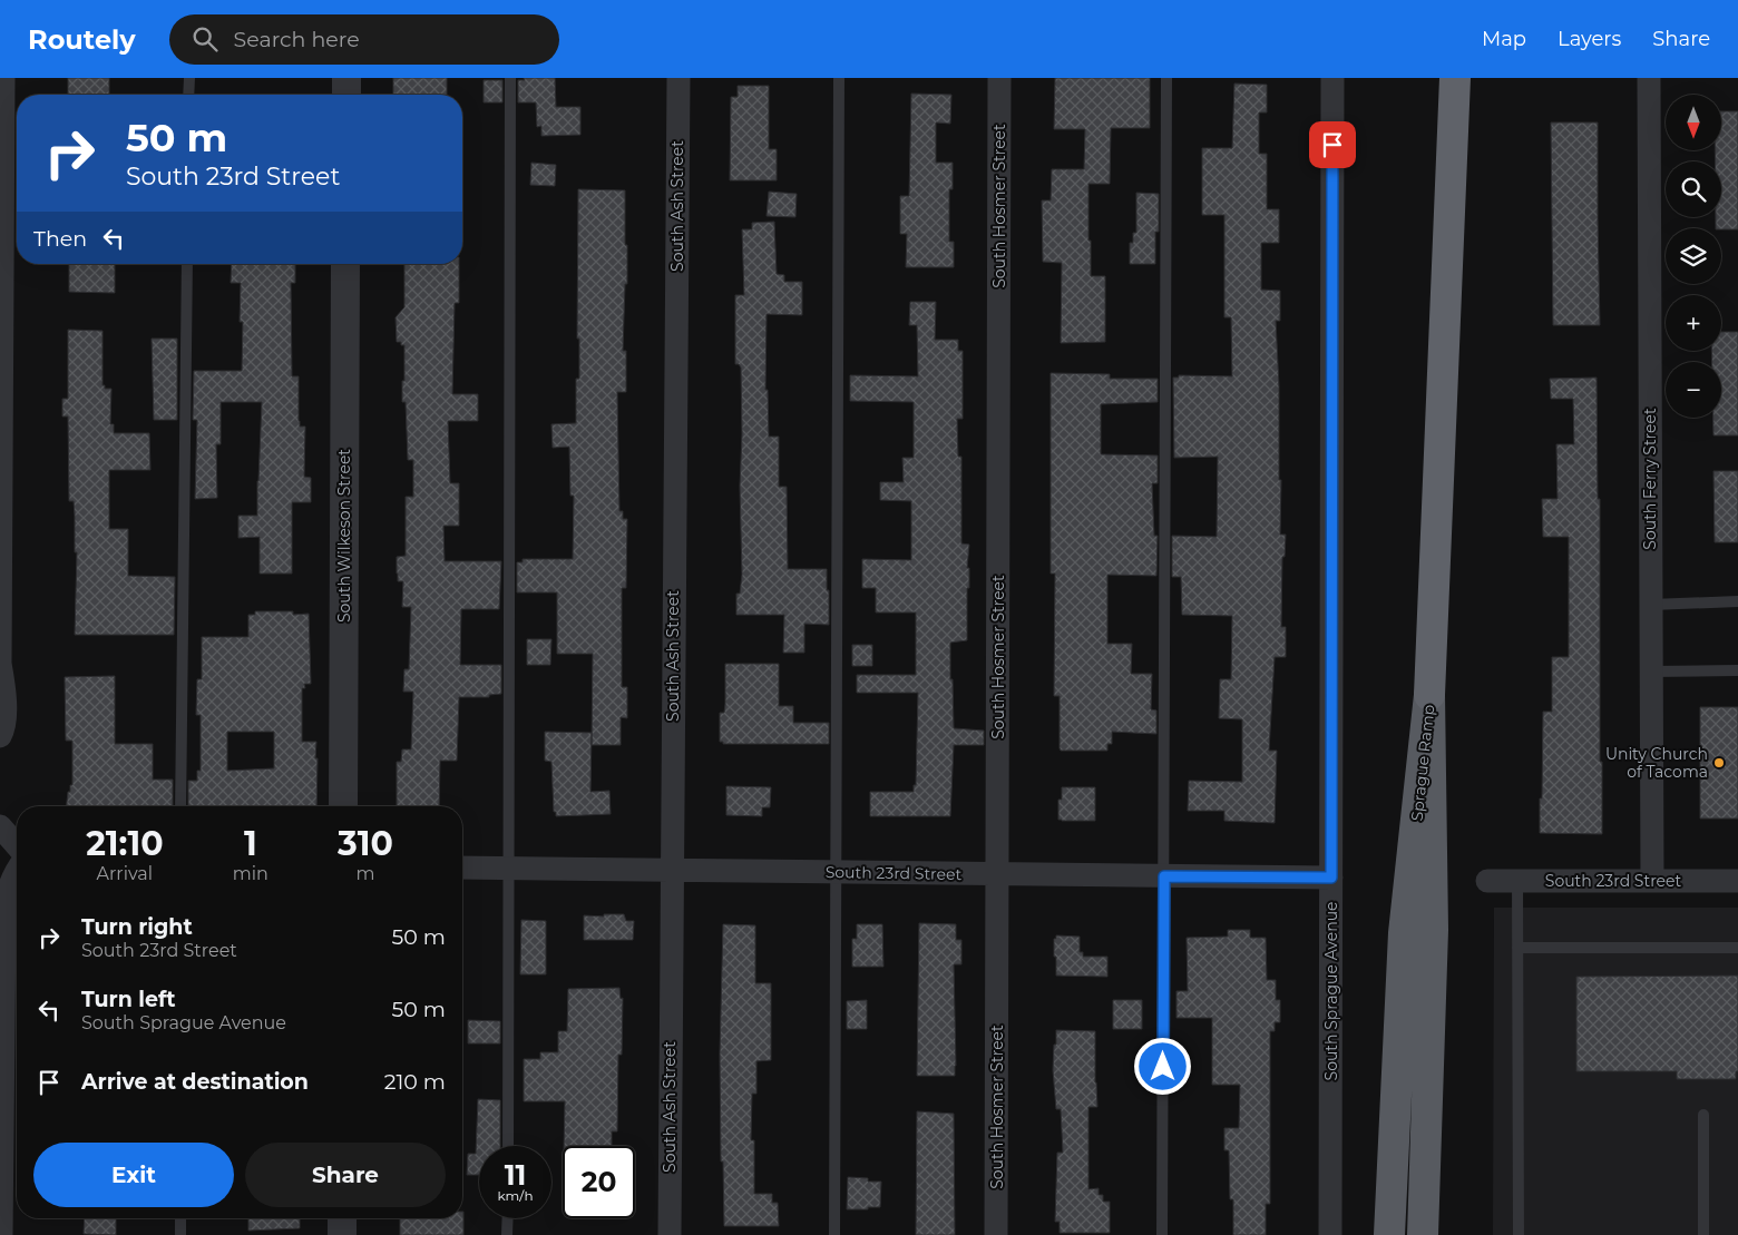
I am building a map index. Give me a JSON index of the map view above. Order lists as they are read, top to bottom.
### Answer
{
  "streets": {
    "highway": ["Sprague Ramp"],
    "street": [
      "South Ash Street",
      "South Hosmer Street",
      "South Ferry Street",
      "South Wilkeson Street",
      "South 23rd Street",
      "South Sprague Avenue"
    ]
  },
  "crossings": [
    ["South Ash Street", "South 23rd Street"],
    ["South Hosmer Street", "South 23rd Street"],
    ["South Ferry Street", "South 23rd Street"],
    ["South 23rd Street", "South Sprague Avenue"]
  ],
  "places": ["Unity Church of Tacoma"],
  "north": "bottom",
  "page": {
    "header": "Routely",
    "search": "Search here",
    "nav": ["Map", "Layers", "Share"],
    "map_buttons": ["+", "−"],
    "turn": ["50 m", "South 23rd Street"],
    "then": "Then",
    "eta": [
      "21:10",
      "Arrival",
      "1",
      "min",
      "310",
      "m"
    ],
    "list": [
      {
        "name": "Turn right",
        "note": "South 23rd Street",
        "value": "50 m"
      },
      {
        "name": "Turn left",
        "note": "South Sprague Avenue",
        "value": "50 m"
      },
      {
        "name": "Arrive at destination",
        "value": "210 m"
      }
    ],
    "buttons": ["Exit", "Share"],
    "speed": "11 km/h",
    "limit": "20"
  }
}
